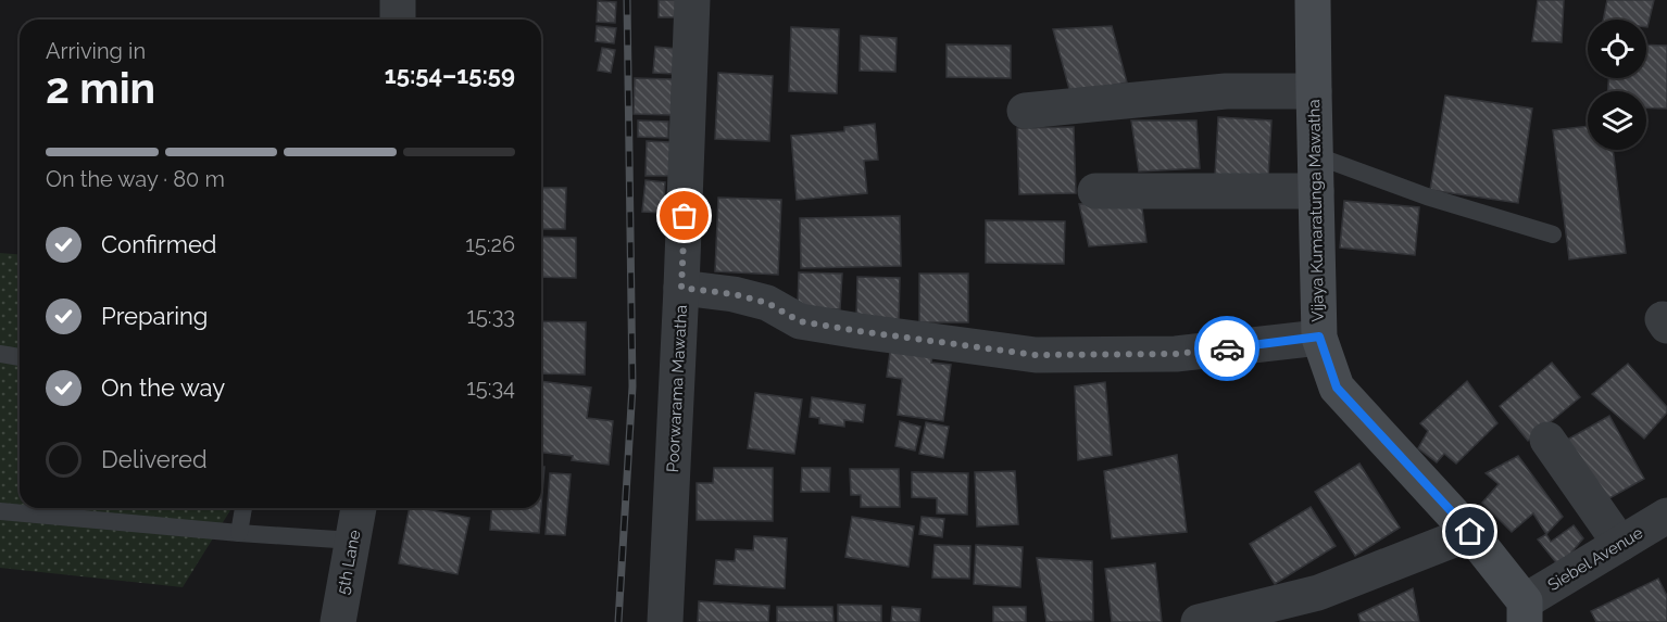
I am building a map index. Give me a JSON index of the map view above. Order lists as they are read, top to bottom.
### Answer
{
  "streets": {
    "main road": ["Vijaya Kumaratunga Mawatha"],
    "street": ["Poorwarama Mawatha", "Siebel Avenue", "5th Lane"]
  },
  "crossings": [
    ["Vijaya Kumaratunga Mawatha", "Siebel Avenue"]
  ],
  "page": {
    "heading": ["2 min", "Arriving in", "15:54–15:59"],
    "bar": "On the way · 80 m",
    "list": [
      ["Confirmed", "15:26"],
      ["Preparing", "15:33"],
      ["On the way", "15:34"],
      "Delivered"
    ]
  }
}
